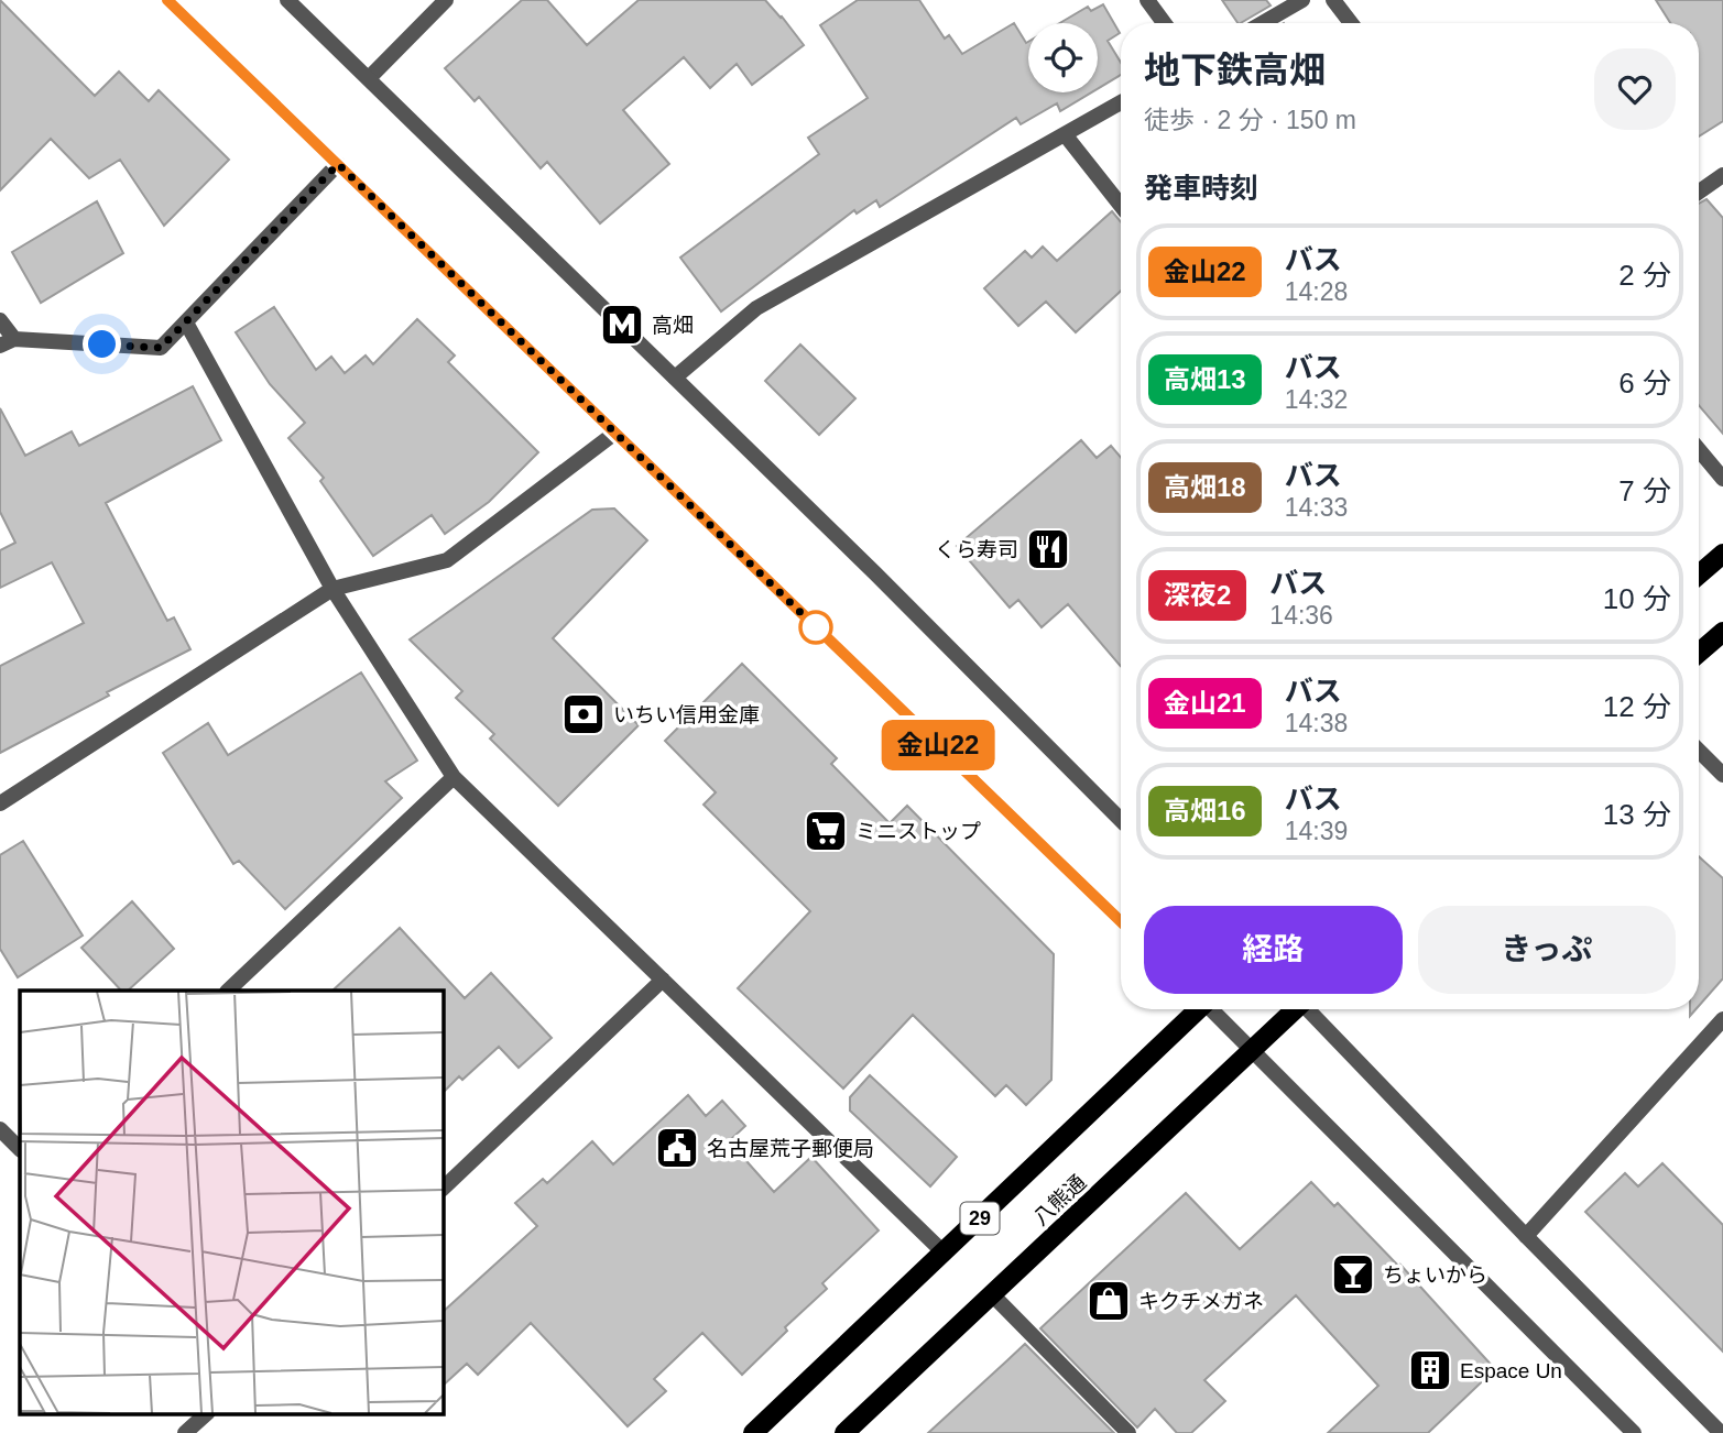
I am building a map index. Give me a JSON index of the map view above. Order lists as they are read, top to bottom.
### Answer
{
  "streets": {
    "main road": ["八熊通", "29"]
  },
  "places": {
    "metro station": ["高畑"],
    "restaurant": ["くら寿司"],
    "bank": ["いちい信用金庫"],
    "supermarket": ["ミニストップ"],
    "public building": ["名古屋荒子郵便局"],
    "bar": ["ちょいから"],
    "shop": ["キクチメガネ"],
    "building": ["Espace Un"]
  },
  "lines": ["bus line 金山22"],
  "page": {
    "on_map": "金山22",
    "heading": [
      ["地下鉄高畑", "徒歩 · 2 分 · 150 m"],
      "発車時刻"
    ],
    "list": [
      {
        "mark": "金山22",
        "name": "バス",
        "note": "14:28",
        "value": "2 分"
      },
      {
        "mark": "高畑13",
        "name": "バス",
        "note": "14:32",
        "value": "6 分"
      },
      {
        "mark": "高畑18",
        "name": "バス",
        "note": "14:33",
        "value": "7 分"
      },
      {
        "mark": "深夜2",
        "name": "バス",
        "note": "14:36",
        "value": "10 分"
      },
      {
        "mark": "金山21",
        "name": "バス",
        "note": "14:38",
        "value": "12 分"
      },
      {
        "mark": "高畑16",
        "name": "バス",
        "note": "14:39",
        "value": "13 分"
      }
    ],
    "buttons": ["経路", "きっぷ"]
  }
}
